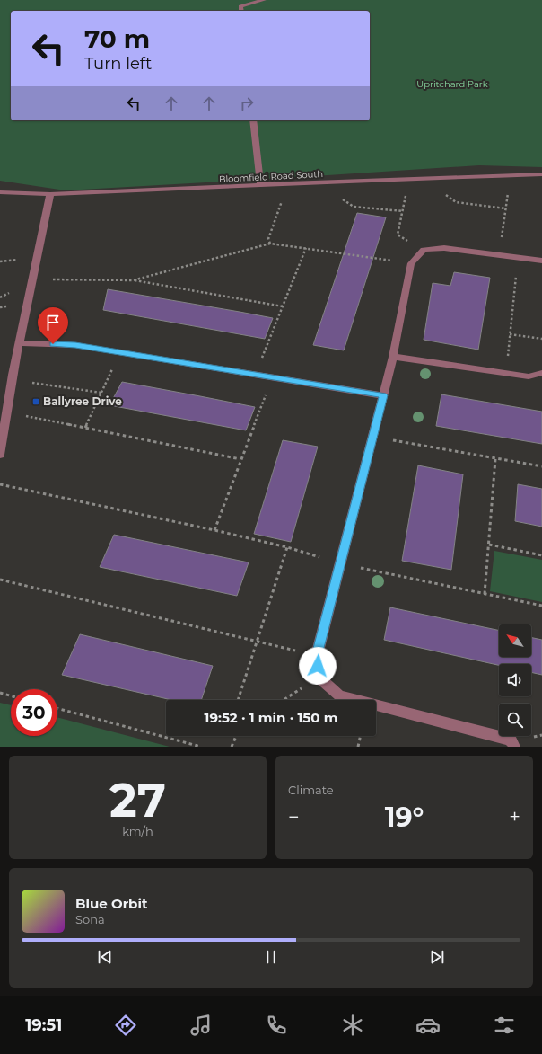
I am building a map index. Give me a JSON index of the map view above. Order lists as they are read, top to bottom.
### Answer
{
  "streets": {
    "street": ["Bloomfield Road South"]
  },
  "parks": ["Upritchard Park"],
  "places": {
    "transit": ["Ballyree Drive"]
  },
  "north": "top left",
  "page": {
    "turn": ["70 m", "Turn left"],
    "limit": "30",
    "trip": "19:52 · 1 min · 150 m",
    "tile": [
      ["27", "km/h"],
      "Climate"
    ],
    "heat": ["−", "19°", "+"],
    "song": ["Blue Orbit", "Sona"],
    "tabs": "19:51"
  }
}
